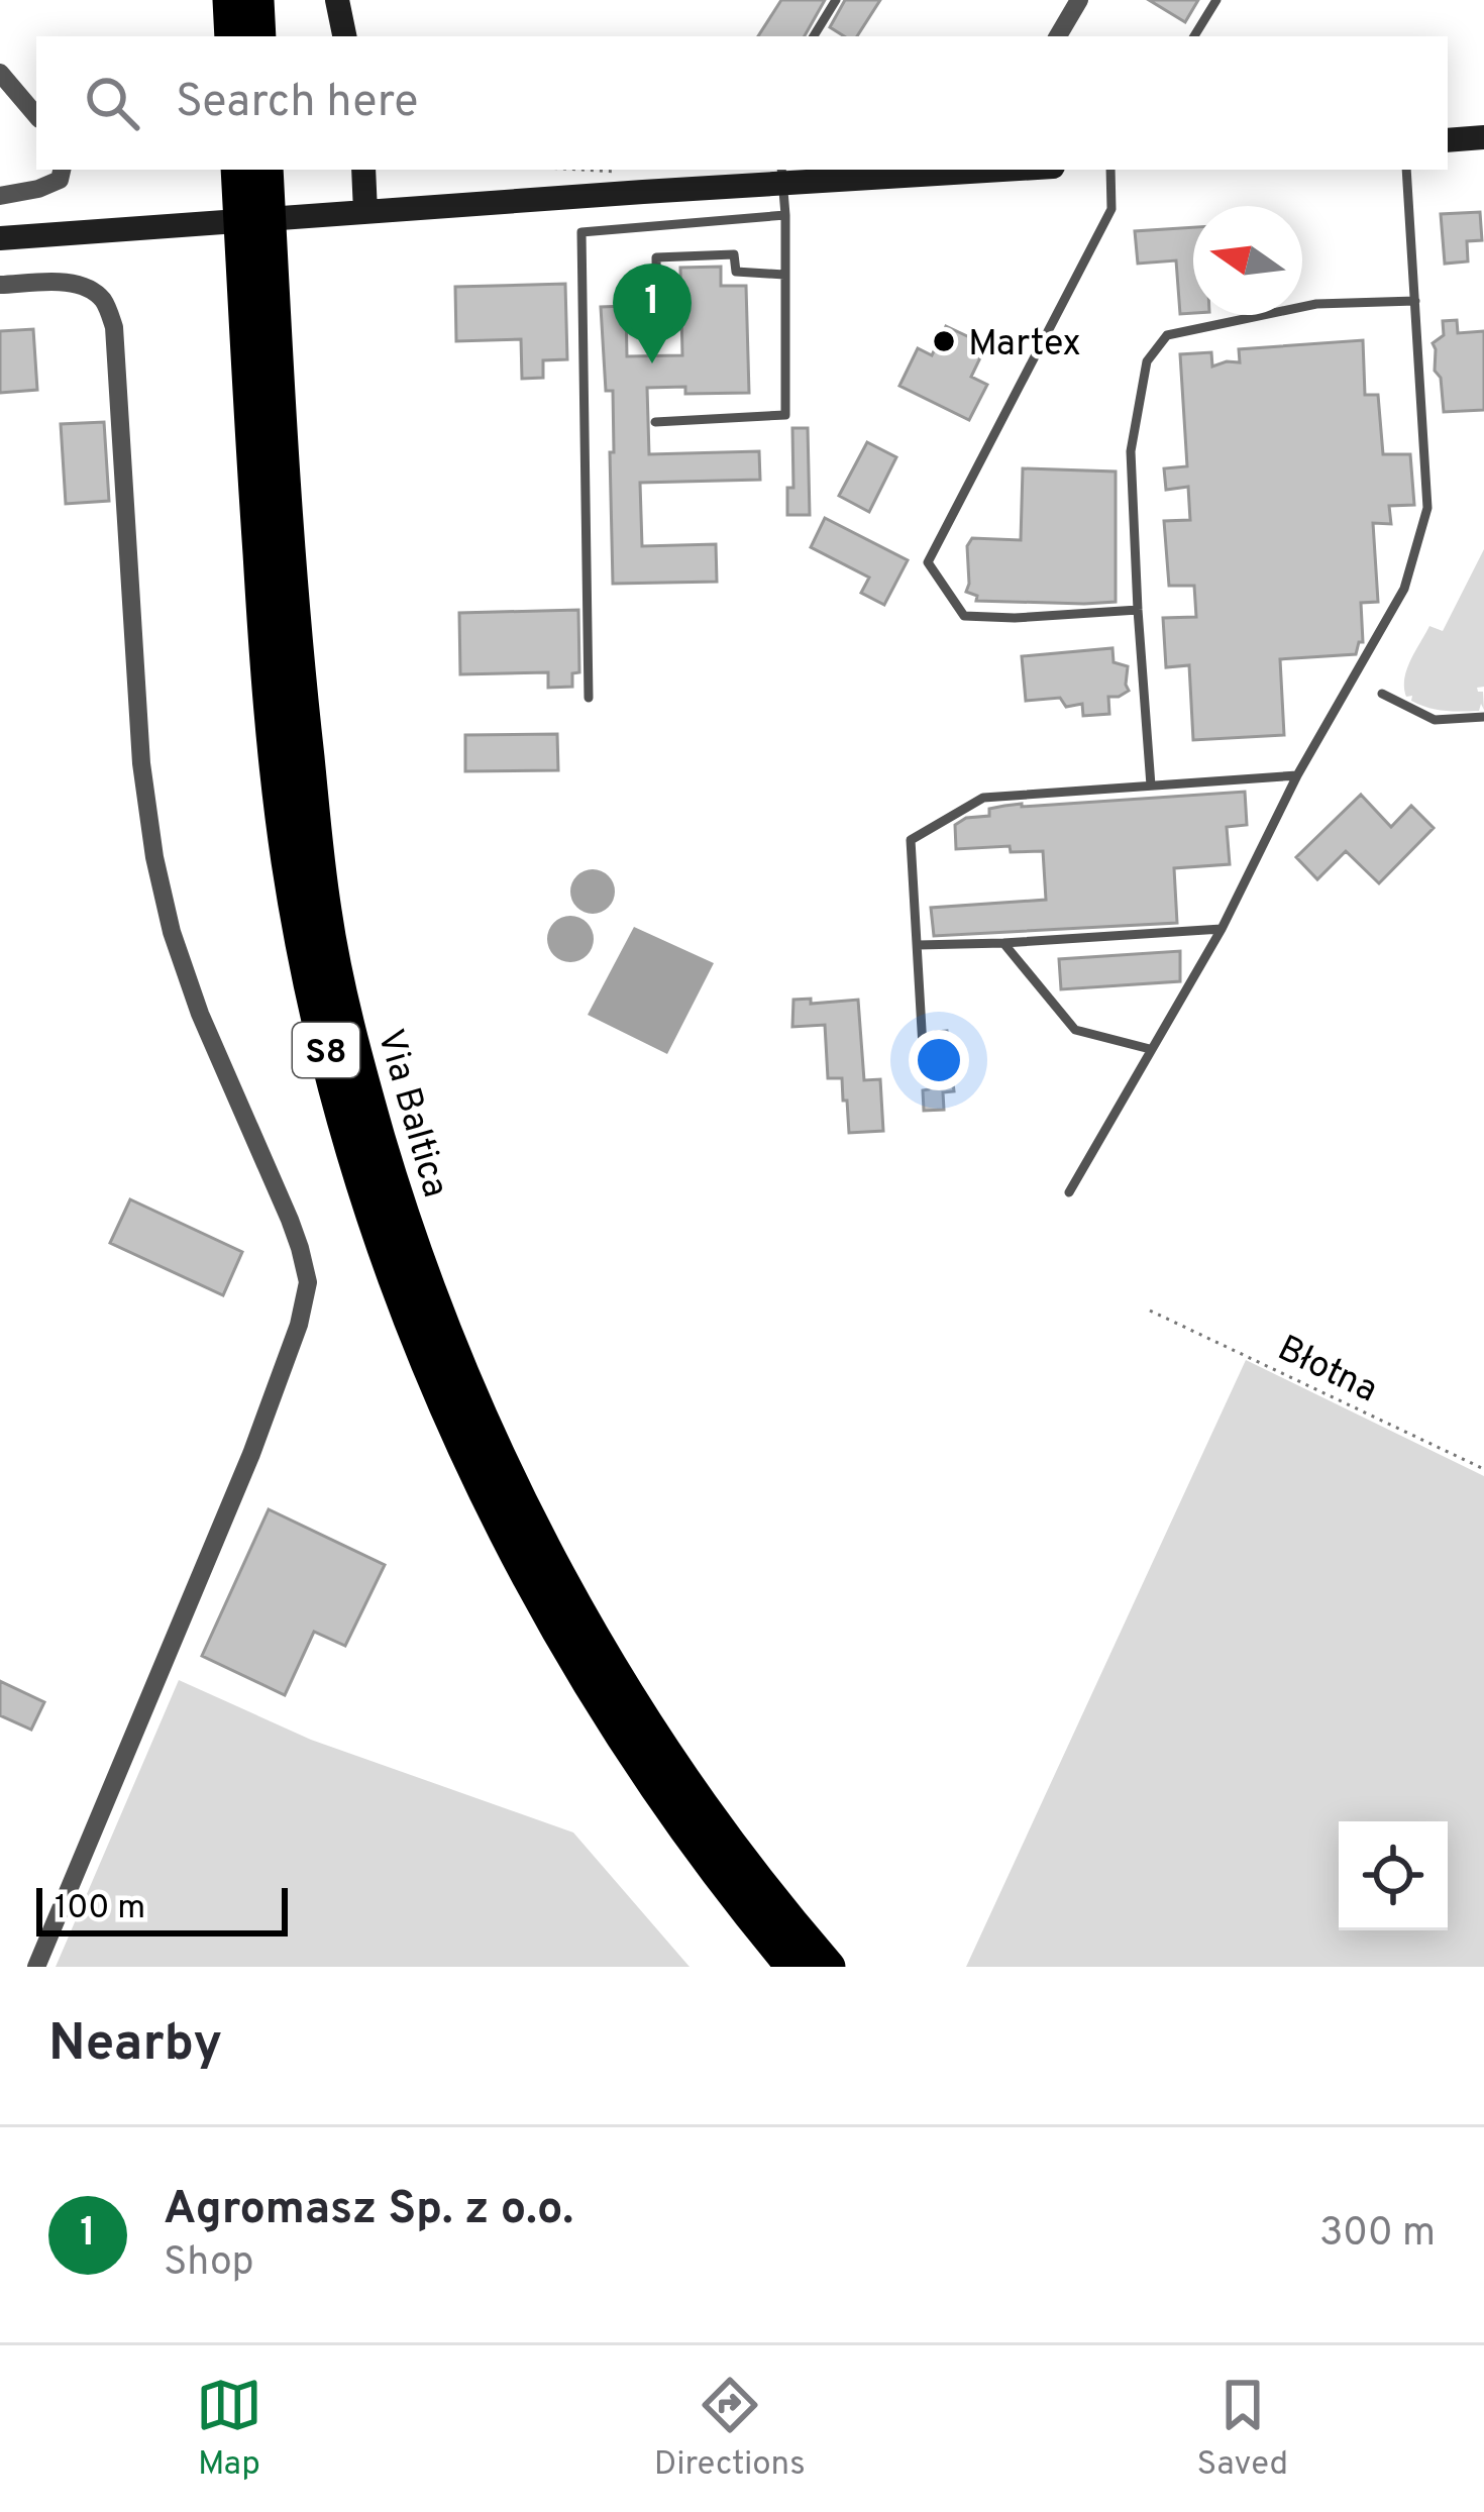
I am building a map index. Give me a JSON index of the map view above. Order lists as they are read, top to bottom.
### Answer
{
  "streets": {
    "highway": ["S8", "Via Baltica"],
    "path": ["Błotna"]
  },
  "places": ["Martex"],
  "scale_bar": "100 m",
  "north": "left",
  "page": {
    "search": "Search here",
    "pins": "1",
    "scale": "100 m",
    "heading": "Nearby",
    "list": [
      {
        "mark": "1",
        "name": "Agromasz Sp. z o.o.",
        "note": "Shop",
        "value": "300 m"
      }
    ],
    "nav": ["Map", "Directions", "Saved"]
  }
}
